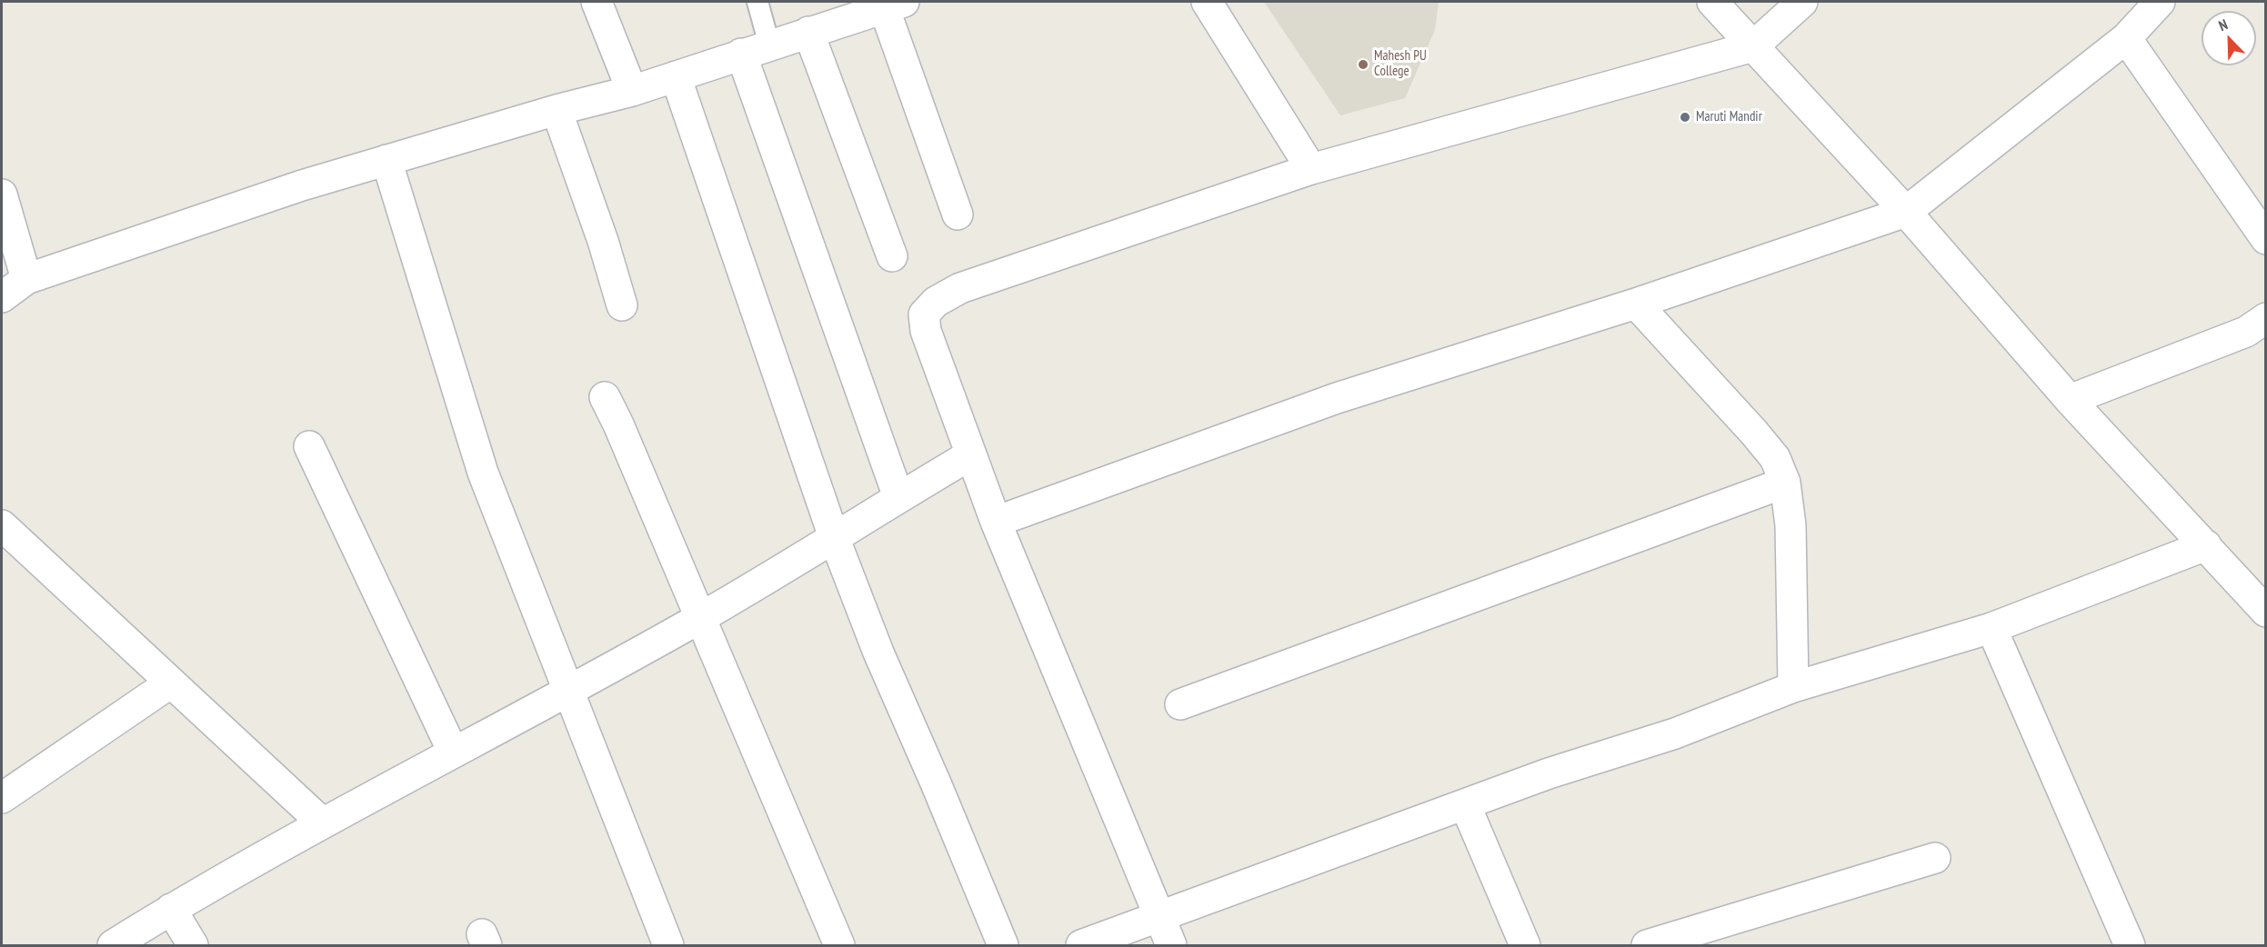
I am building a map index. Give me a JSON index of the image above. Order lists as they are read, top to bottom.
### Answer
{
  "places": ["Mahesh PU College", "Maruti Mandir"],
  "north": "top left"
}
